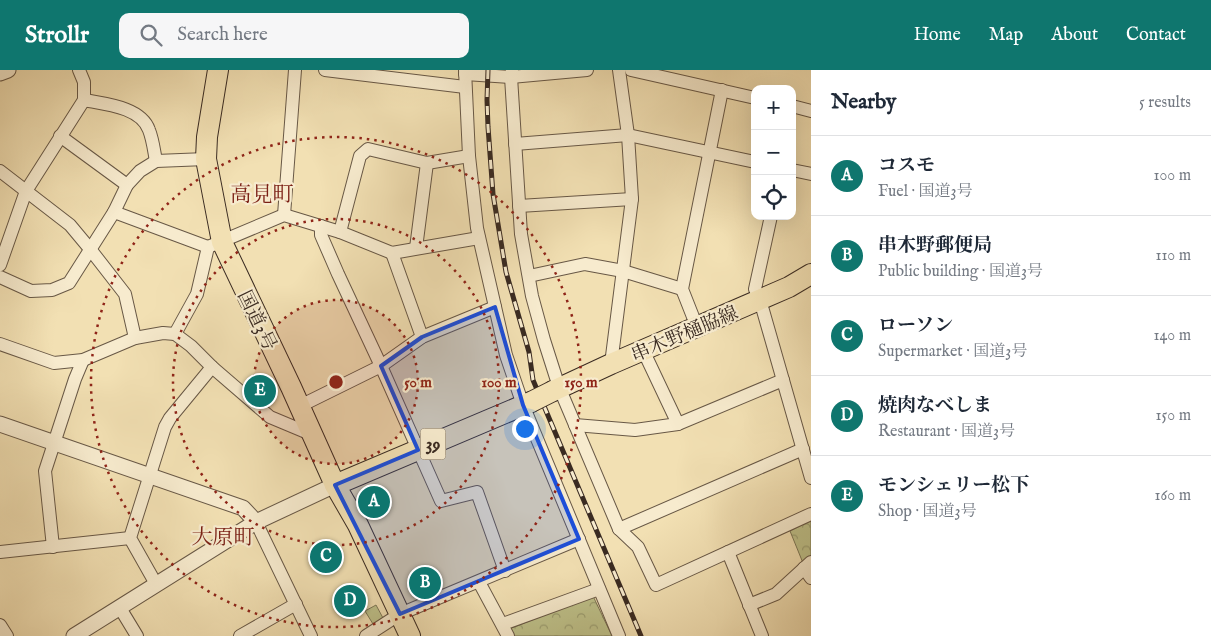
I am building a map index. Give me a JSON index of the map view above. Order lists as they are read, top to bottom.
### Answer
{
  "streets": {
    "main road": ["国道3号", "串木野樋脇線", "39"]
  },
  "crossings": [
    ["国道3号", "串木野樋脇線"]
  ],
  "districts": ["高見町", "大原町"],
  "page": {
    "header": "Strollr",
    "search": "Search here",
    "nav": [
      "Home",
      "Map",
      "About",
      "Contact"
    ],
    "heading": ["Nearby", "5 results"],
    "map_buttons": ["+", "−"],
    "list": [
      {
        "mark": "A",
        "name": "コスモ",
        "note": "Fuel · 国道3号",
        "value": "100 m"
      },
      {
        "mark": "B",
        "name": "串木野郵便局",
        "note": "Public building · 国道3号",
        "value": "110 m"
      },
      {
        "mark": "C",
        "name": "ローソン",
        "note": "Supermarket · 国道3号",
        "value": "140 m"
      },
      {
        "mark": "D",
        "name": "焼肉なべしま",
        "note": "Restaurant · 国道3号",
        "value": "150 m"
      },
      {
        "mark": "E",
        "name": "モンシェリー松下",
        "note": "Shop · 国道3号",
        "value": "160 m"
      }
    ],
    "pins": [
      "E",
      "A",
      "C",
      "B",
      "D"
    ]
  },
  "rings": ["50 m", "100 m", "150 m"]
}
